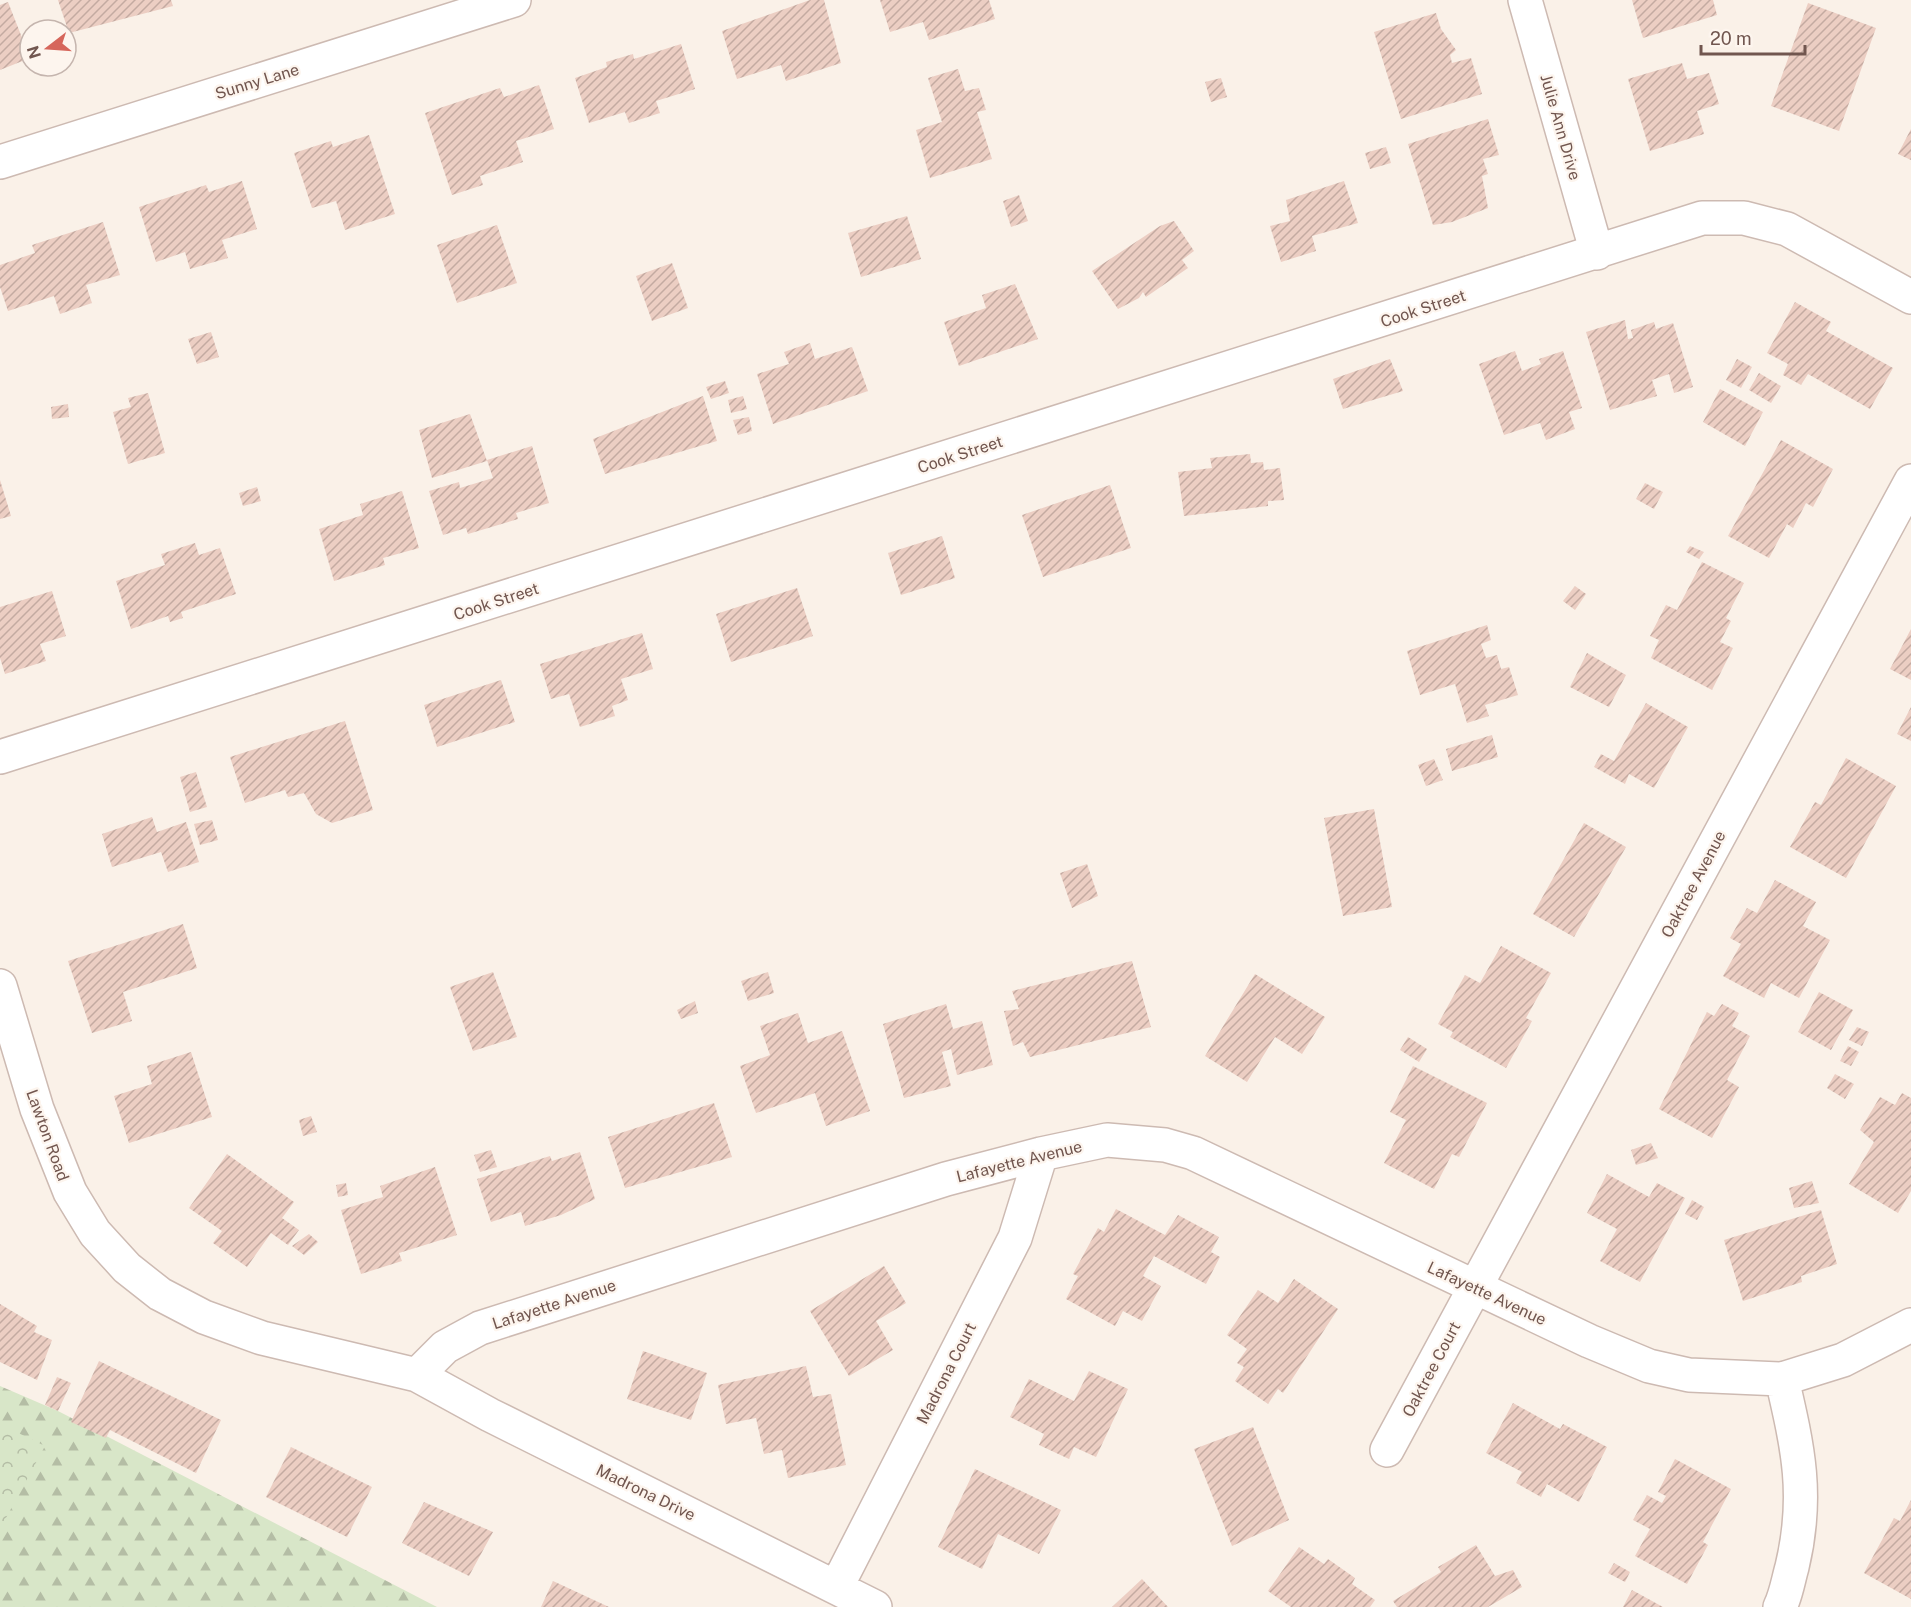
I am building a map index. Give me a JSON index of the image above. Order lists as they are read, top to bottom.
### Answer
{
  "streets": {
    "street": [
      "Sunny Lane",
      "Julie Ann Drive",
      "Cook Street",
      "Oaktree Avenue",
      "Lawton Road",
      "Lafayette Avenue",
      "Oaktree Court",
      "Madrona Court",
      "Madrona Drive"
    ]
  },
  "crossings": [
    ["Julie Ann Drive", "Cook Street"],
    ["Oaktree Avenue", "Lafayette Avenue"],
    ["Oaktree Avenue", "Oaktree Court"],
    ["Lawton Road", "Lafayette Avenue"],
    ["Lawton Road", "Madrona Drive"],
    ["Lafayette Avenue", "Oaktree Court"],
    ["Lafayette Avenue", "Madrona Court"],
    ["Lafayette Avenue", "Madrona Drive"],
    ["Madrona Court", "Madrona Drive"]
  ],
  "scale_bar": "20 m",
  "north": "left"
}
